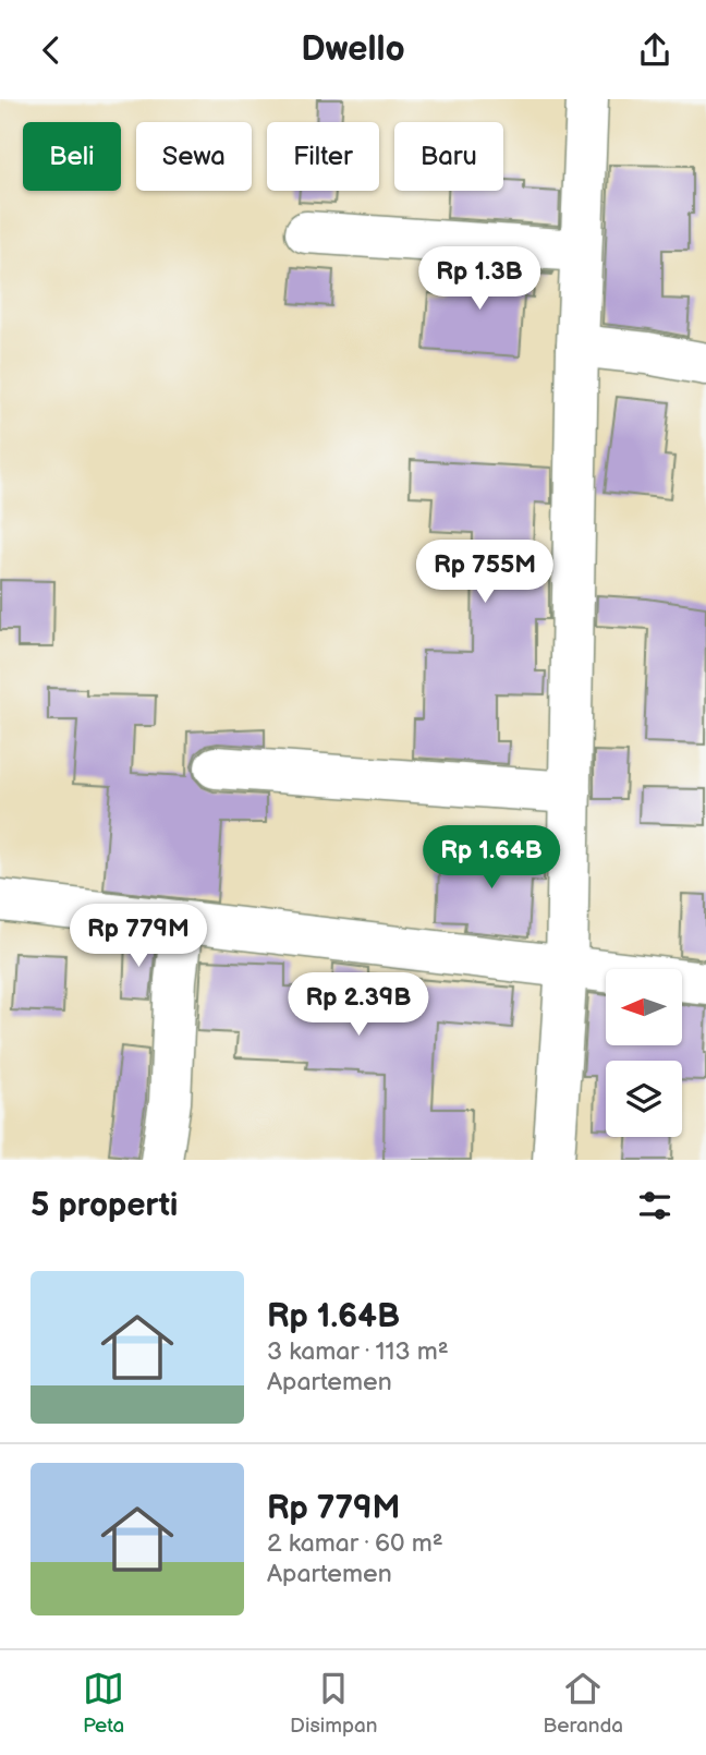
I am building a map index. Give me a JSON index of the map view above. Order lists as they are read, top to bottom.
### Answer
{
  "north": "left",
  "page": {
    "header": "Dwello",
    "chip": [
      "Beli",
      "Sewa",
      "Filter",
      "Baru"
    ],
    "price": [
      "Rp 1.3B",
      "Rp 755M",
      "Rp 1.64B",
      "Rp 779M",
      "Rp 2.39B"
    ],
    "heading": "5 properti",
    "list": [
      {
        "name": "Rp 1.64B",
        "note": "3 kamar · 113 m² · Apartemen"
      },
      {
        "name": "Rp 779M",
        "note": "2 kamar · 60 m² · Apartemen"
      }
    ],
    "tabs": ["Peta", "Disimpan", "Beranda"]
  }
}
